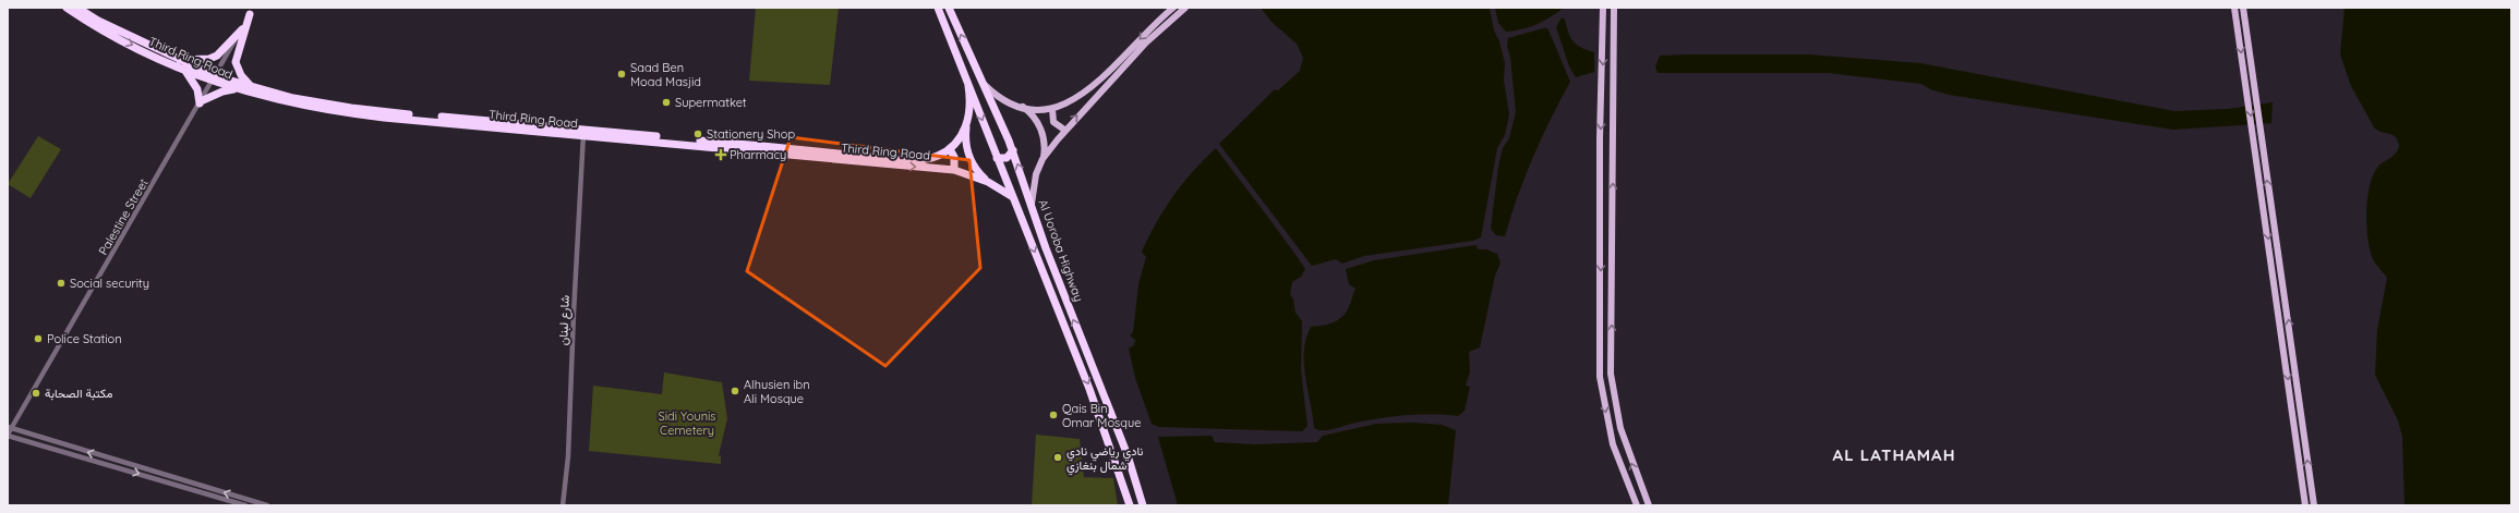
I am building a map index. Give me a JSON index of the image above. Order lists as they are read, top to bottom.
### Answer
{
  "streets": {
    "highway": ["Third Ring Road", "Al Uoroba Highway"],
    "street": ["Palestine Street", "شارع لبنان"]
  },
  "crossings": [
    ["Third Ring Road", "Palestine Street"],
    ["Third Ring Road", "Al Uoroba Highway"],
    ["Third Ring Road", "شارع لبنان"]
  ],
  "districts": ["AL LATHAMAH"],
  "parks": ["Sidi Younis Cemetery"],
  "places": {
    "other": [
      "Saad Ben Moad Masjid",
      "Supermatket",
      "Stationery Shop",
      "Social security",
      "Police Station",
      "Alhusien ibn Ali Mosque",
      "مكتبة الصحابة",
      "Qais Bin Omar Mosque",
      "نادي رياضي نادي شمال بنغازي"
    ],
    "health": ["Pharmacy"]
  }
}
